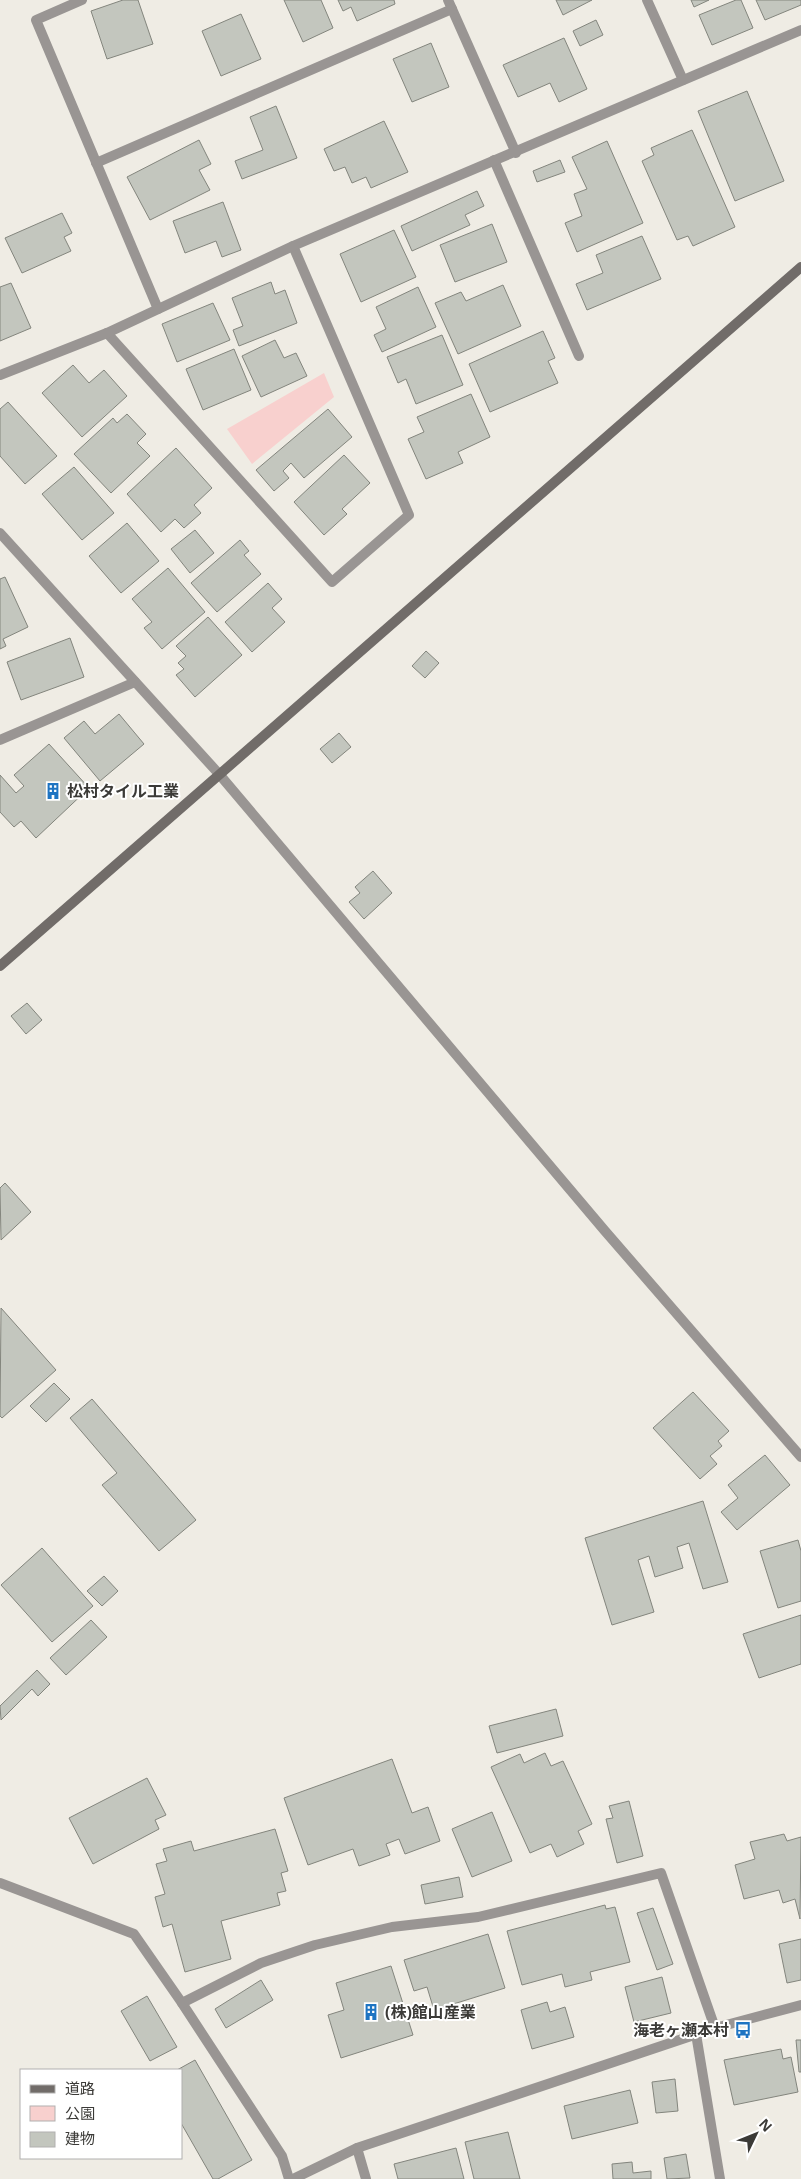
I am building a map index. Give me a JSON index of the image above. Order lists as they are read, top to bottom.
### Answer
{
  "places": {
    "building": ["松村タイル工業", "(株)館山産業"],
    "bus stop": ["海老ヶ瀬本村"]
  },
  "legend": ["道路", "公園", "建物"],
  "north": "top right"
}
